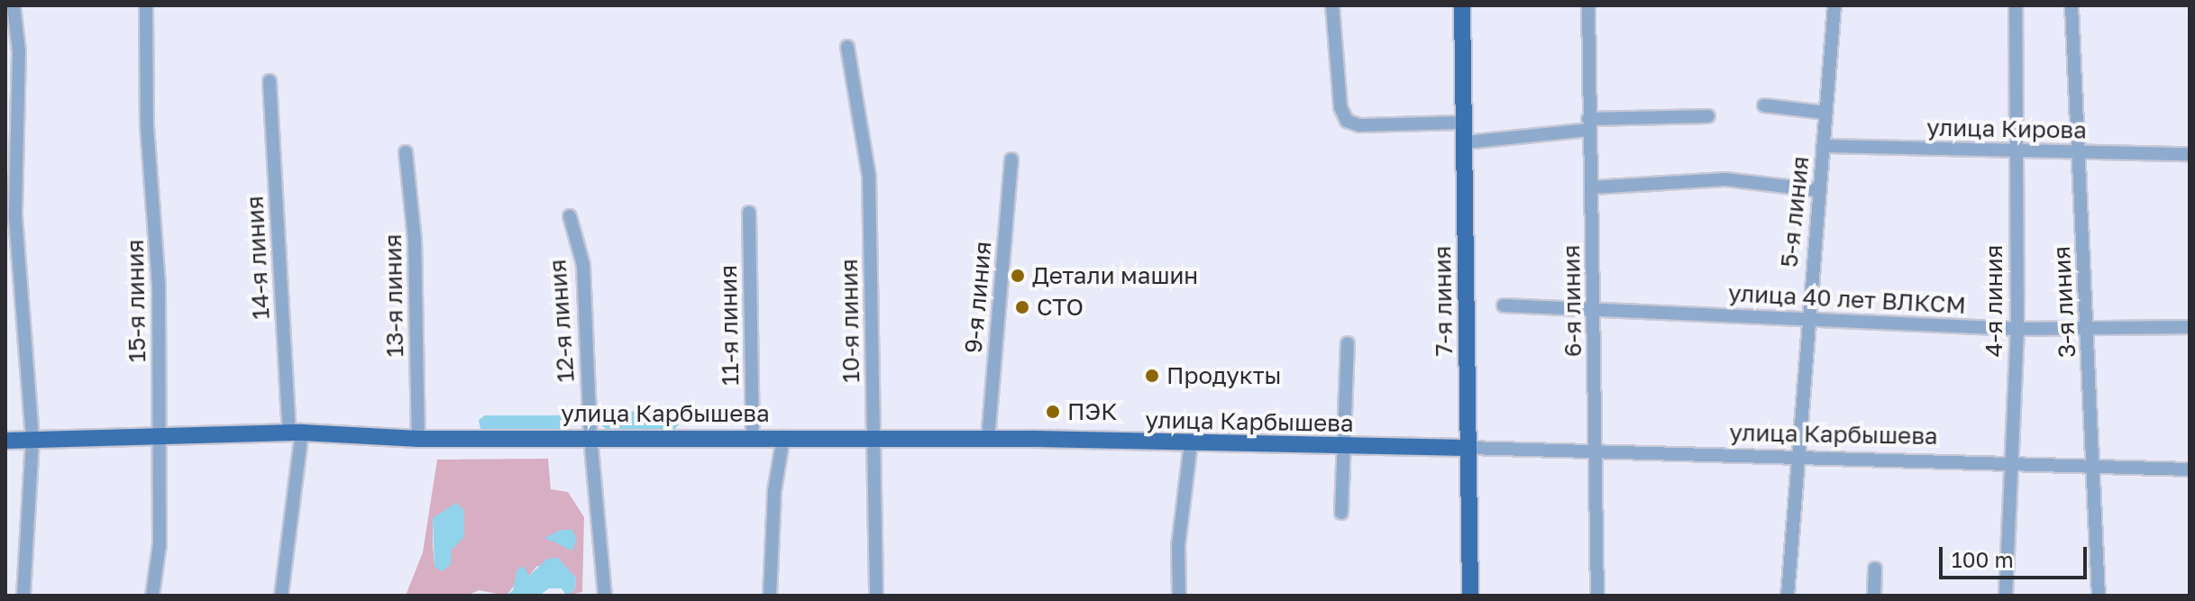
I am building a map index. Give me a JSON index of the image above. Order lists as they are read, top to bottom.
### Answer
{
  "streets": {
    "main road": ["7-я линия", "улица Карбышева"],
    "street": [
      "улица Кирова",
      "5-я линия",
      "14-я линия",
      "13-я линия",
      "9-я линия",
      "улица 40 лет ВЛКСМ",
      "15-я линия",
      "6-я линия",
      "4-я линия",
      "3-я линия",
      "12-я линия",
      "10-я линия",
      "11-я линия"
    ]
  },
  "crossings": [
    ["улица Кирова", "5-я линия"],
    ["улица Кирова", "4-я линия"],
    ["улица Кирова", "3-я линия"],
    ["5-я линия", "улица 40 лет ВЛКСМ"],
    ["5-я линия", "улица Карбышева"],
    ["14-я линия", "улица Карбышева"],
    ["13-я линия", "улица Карбышева"],
    ["9-я линия", "улица Карбышева"],
    ["улица 40 лет ВЛКСМ", "6-я линия"],
    ["улица 40 лет ВЛКСМ", "4-я линия"],
    ["улица 40 лет ВЛКСМ", "3-я линия"],
    ["15-я линия", "улица Карбышева"],
    ["7-я линия", "улица Карбышева"],
    ["6-я линия", "улица Карбышева"],
    ["4-я линия", "улица Карбышева"],
    ["3-я линия", "улица Карбышева"],
    ["12-я линия", "улица Карбышева"],
    ["10-я линия", "улица Карбышева"],
    ["11-я линия", "улица Карбышева"]
  ],
  "places": [
    "Детали машин",
    "СТО",
    "Продукты",
    "ПЭК"
  ],
  "scale_bar": "100 m"
}
